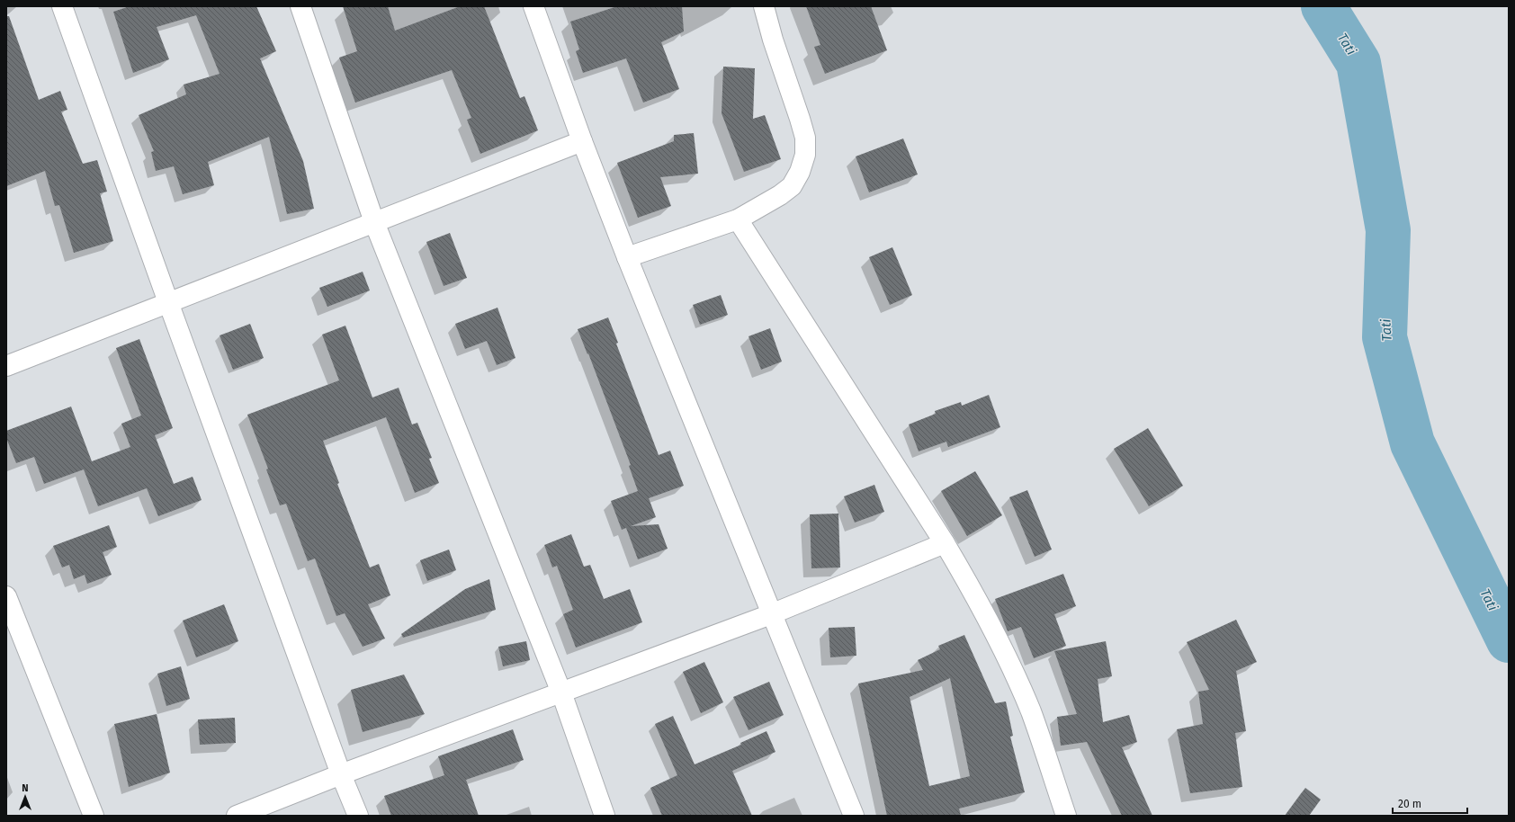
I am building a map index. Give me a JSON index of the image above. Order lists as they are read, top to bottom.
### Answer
{
  "water": ["Tati"],
  "scale_bar": "20 m",
  "north": "top"
}
